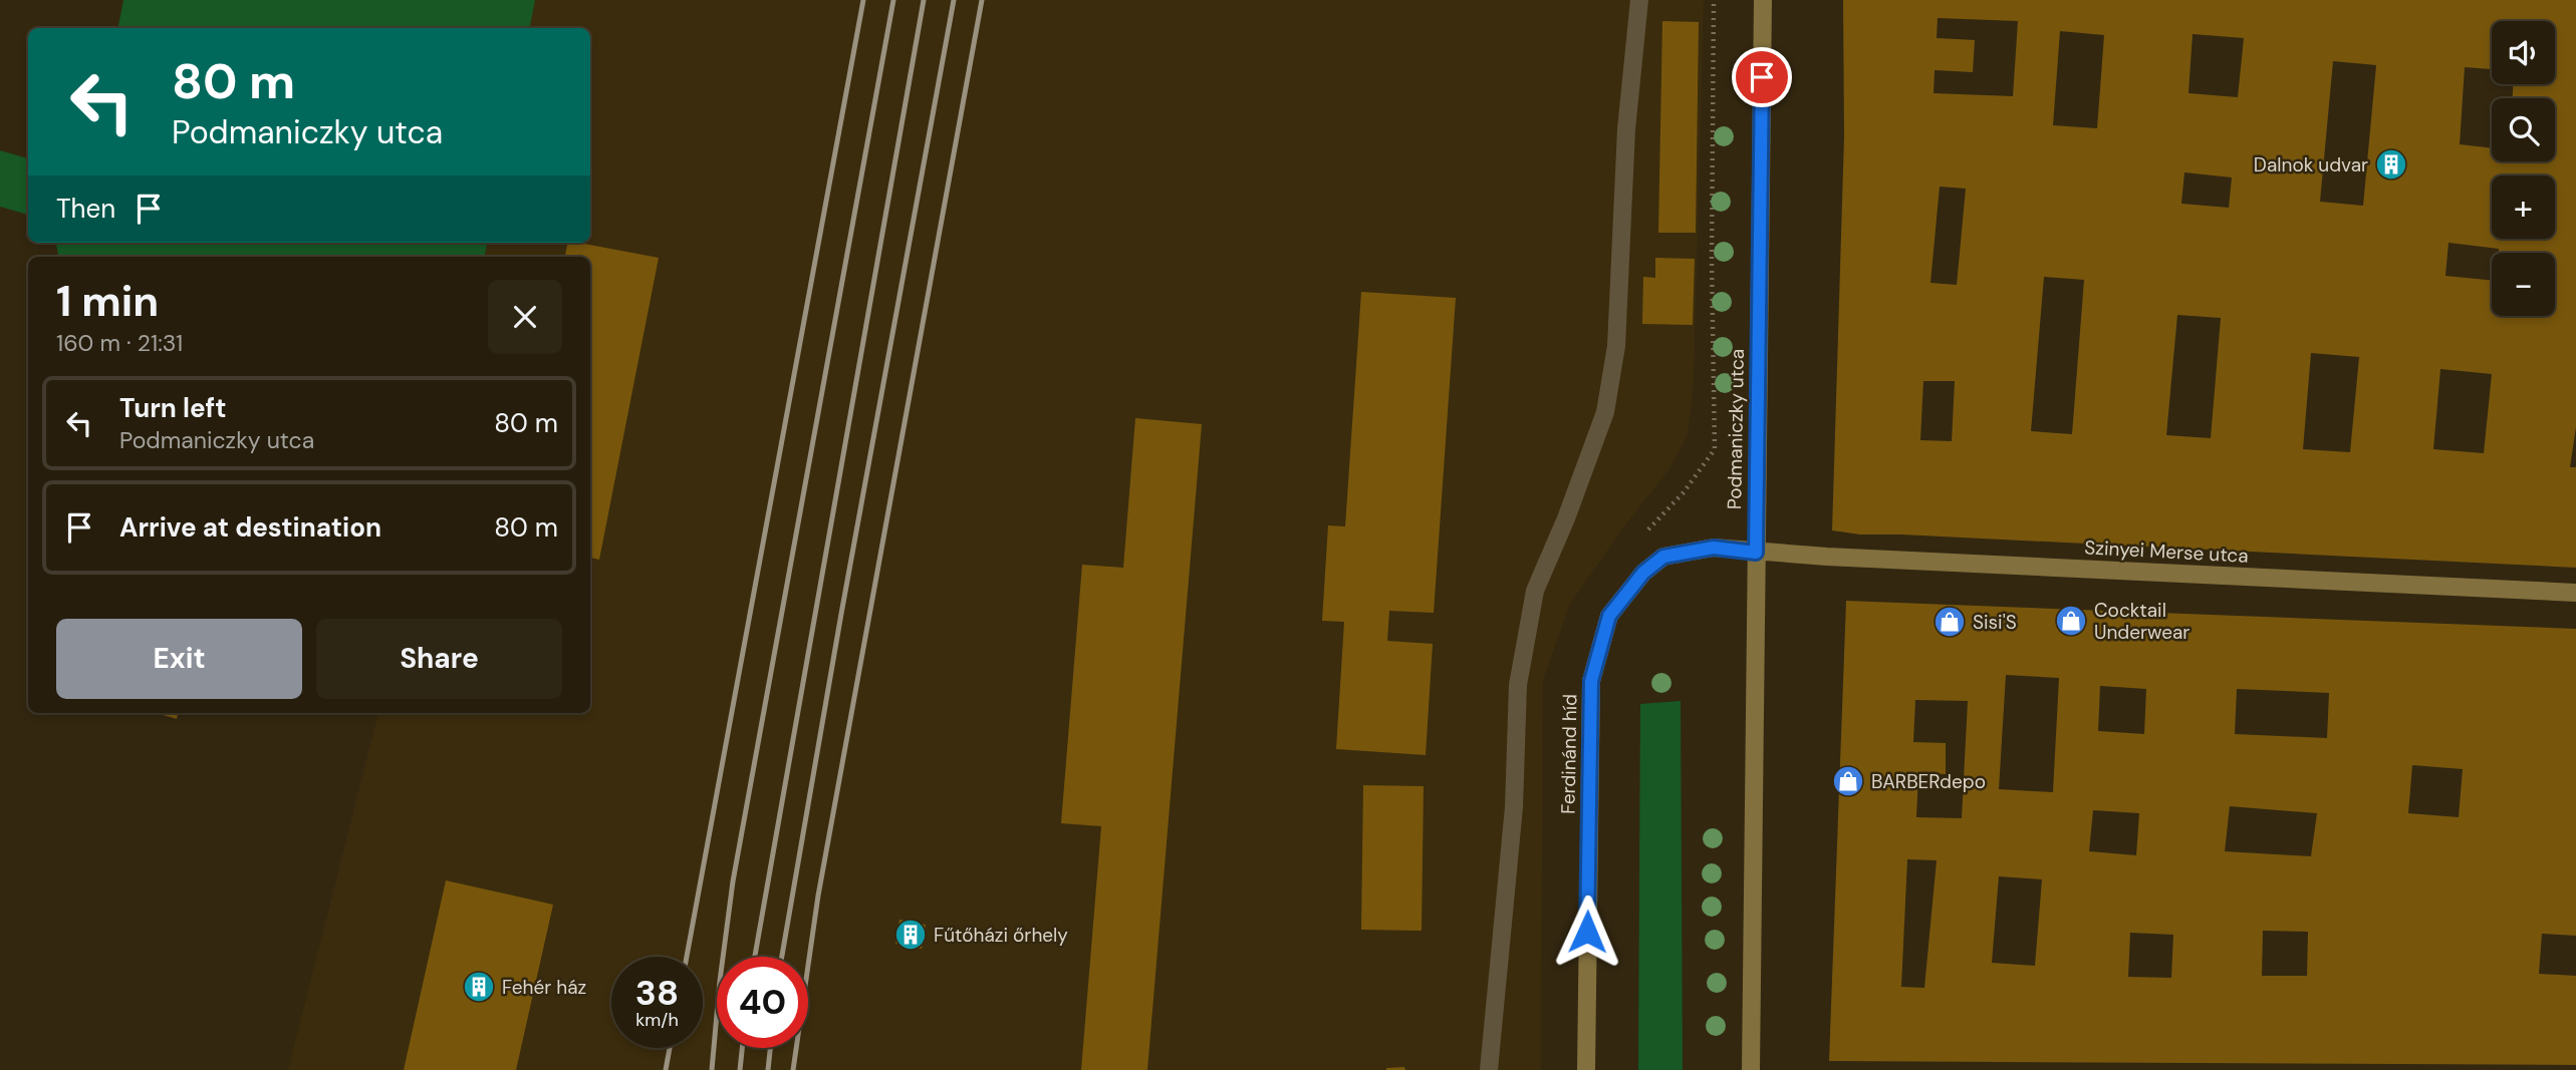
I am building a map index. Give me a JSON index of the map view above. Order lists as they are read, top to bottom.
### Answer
{
  "streets": {
    "street": ["Podmaniczky utca", "Szinyei Merse utca", "Ferdinánd híd"]
  },
  "crossings": [
    ["Podmaniczky utca", "Szinyei Merse utca"],
    ["Podmaniczky utca", "Ferdinánd híd"],
    ["Szinyei Merse utca", "Ferdinánd híd"]
  ],
  "places": {
    "building": ["Dalnok udvar", "Fűtőházi őrhely", "Fehér ház"],
    "shop": ["Cocktail Underwear", "Sisi'S", "BARBERdepo"]
  },
  "page": {
    "map_buttons": ["+", "−"],
    "turn": ["80 m", "Podmaniczky utca"],
    "then": "Then",
    "heading": ["1 min", "160 m · 21:31"],
    "list": [
      {
        "name": "Turn left",
        "note": "Podmaniczky utca",
        "value": "80 m"
      },
      {
        "name": "Arrive at destination",
        "value": "80 m"
      }
    ],
    "buttons": ["Exit", "Share"],
    "speed": "38 km/h",
    "limit": "40"
  }
}
